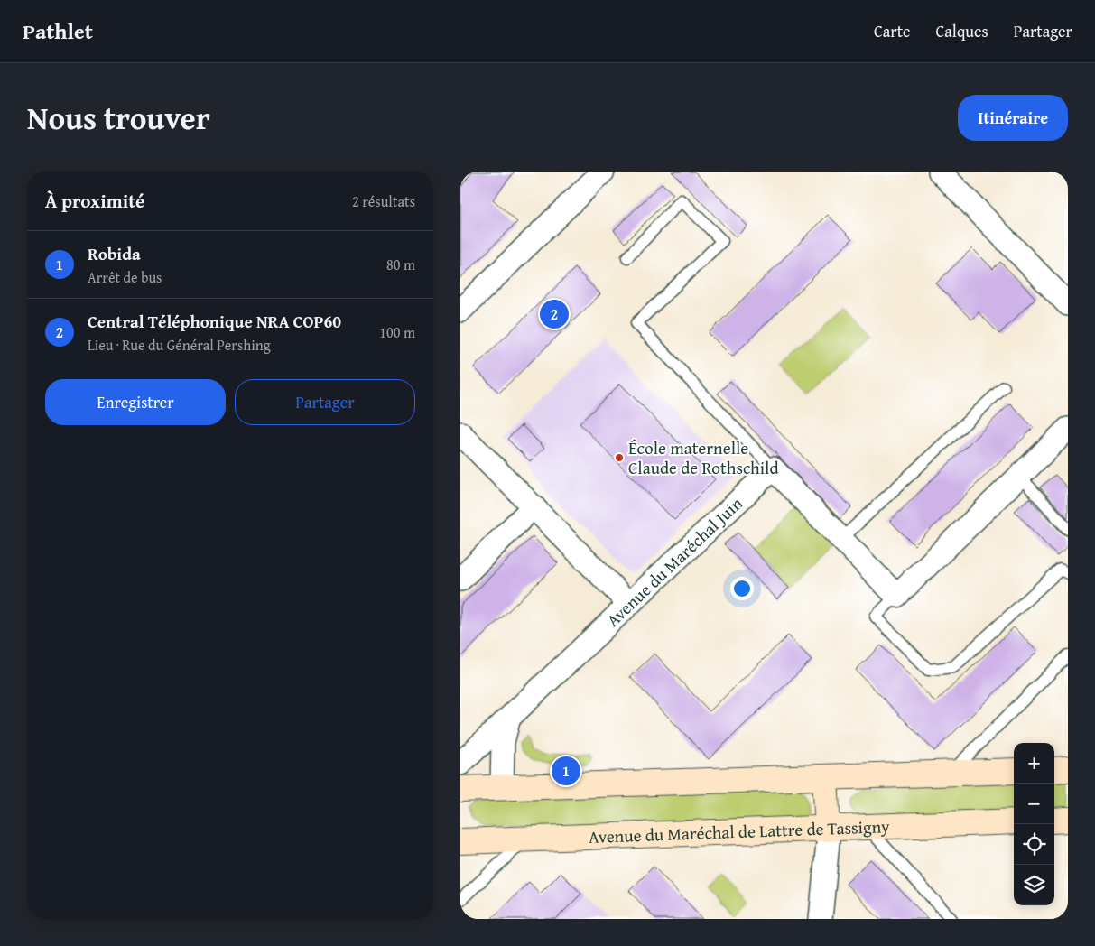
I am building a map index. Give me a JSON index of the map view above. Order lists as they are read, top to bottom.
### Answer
{
  "streets": {
    "street": ["Avenue du Maréchal Juin", "Avenue du Maréchal de Lattre de Tassigny"]
  },
  "places": ["École maternelle Claude de Rothschild"],
  "page": {
    "header": "Pathlet",
    "nav": ["Carte", "Calques", "Partager"],
    "title": "Nous trouver",
    "buttons": [
      "Itinéraire",
      ["Enregistrer", "Partager"]
    ],
    "heading": ["À proximité", "2 résultats"],
    "list": [
      {
        "mark": "1",
        "name": "Robida",
        "note": "Arrêt de bus",
        "value": "80 m"
      },
      {
        "mark": "2",
        "name": "Central Téléphonique NRA COP60",
        "note": "Lieu · Rue du Général Pershing",
        "value": "100 m"
      }
    ],
    "pins": ["2", "1"],
    "map_buttons": ["+", "−"]
  }
}
